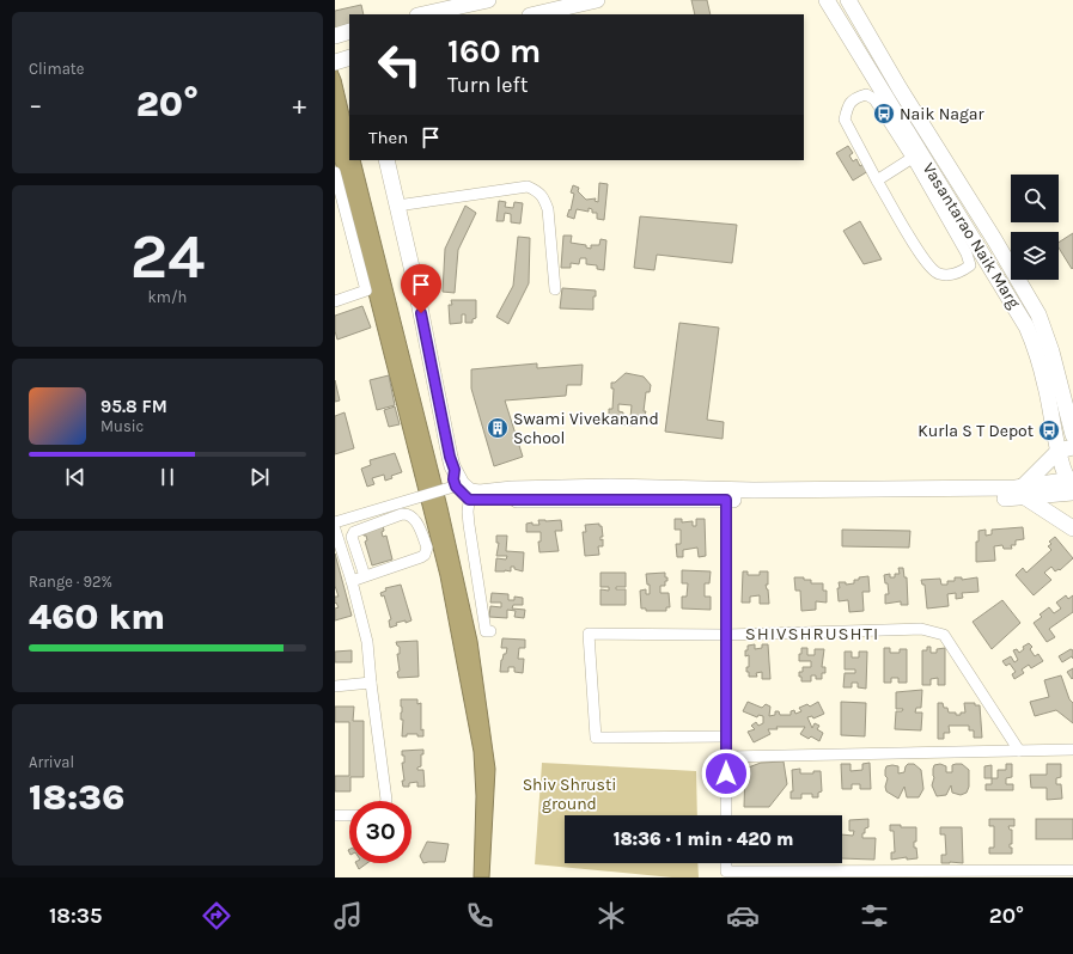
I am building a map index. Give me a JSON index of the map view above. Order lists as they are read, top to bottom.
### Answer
{
  "streets": {
    "street": ["Vasantarao Naik Marg"]
  },
  "districts": ["SHIVSHRUSHTI"],
  "parks": ["Shiv Shrusti ground"],
  "places": {
    "bus stop": ["Naik Nagar", "Kurla S T Depot"],
    "building": ["Swami Vivekanand School"]
  },
  "page": {
    "tile": [
      "Climate",
      ["24", "km/h"],
      ["Range · 92%", "460 km"],
      ["Arrival", "18:36"]
    ],
    "turn": ["160 m", "Turn left"],
    "heat": ["−", "20°", "+"],
    "then": "Then",
    "song": ["95.8 FM", "Music"],
    "limit": "30",
    "trip": "18:36 · 1 min · 420 m",
    "tabs": ["18:35", "20°"]
  }
}
